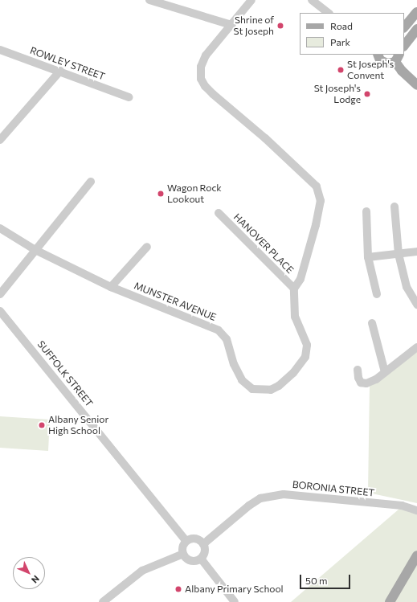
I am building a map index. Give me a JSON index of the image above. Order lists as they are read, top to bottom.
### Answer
{
  "streets": {
    "street": [
      "ROWLEY STREET",
      "HANOVER PLACE",
      "MUNSTER AVENUE",
      "SUFFOLK STREET",
      "BORONIA STREET"
    ]
  },
  "crossings": [
    ["HANOVER PLACE", "MUNSTER AVENUE"],
    ["SUFFOLK STREET", "BORONIA STREET"]
  ],
  "places": [
    "Shrine of St Joseph",
    "St Joseph's Convent",
    "St Joseph's Lodge",
    "Wagon Rock Lookout",
    "Albany Senior High School",
    "Albany Primary School"
  ],
  "legend": ["Road", "Park"],
  "scale_bar": "50 m",
  "north": "bottom right"
}
